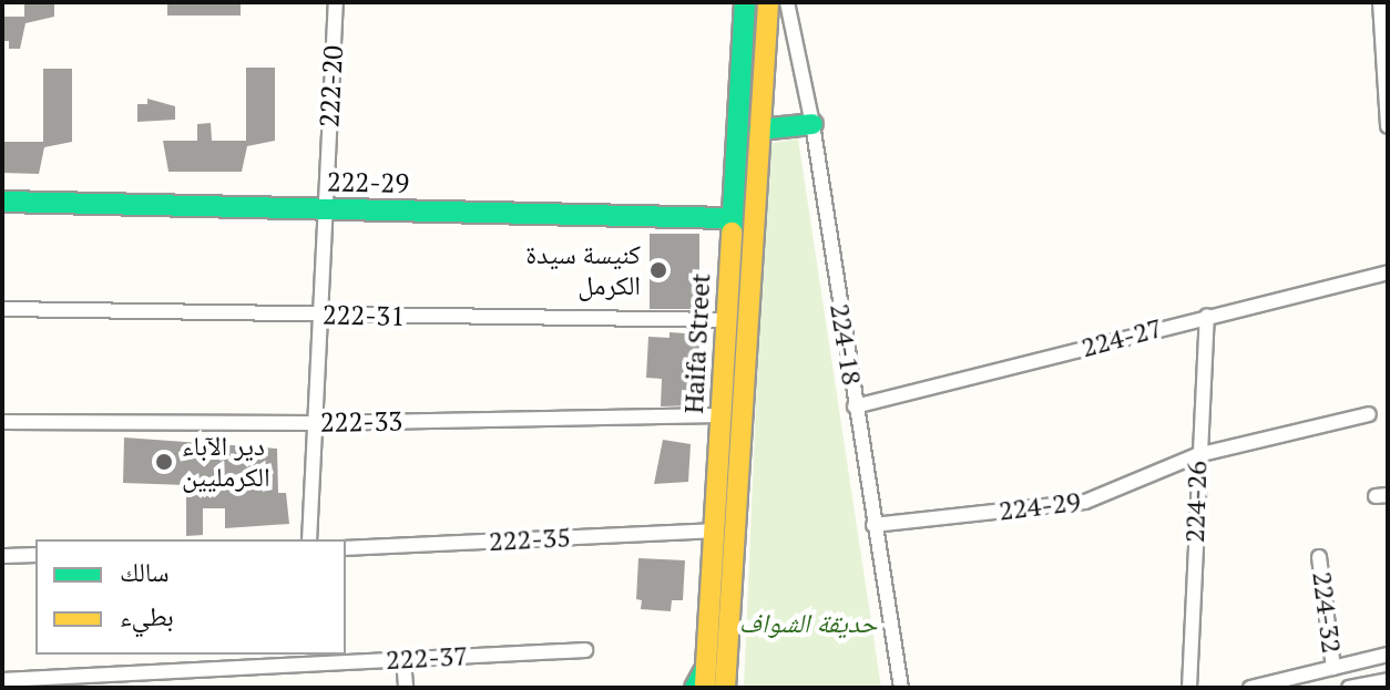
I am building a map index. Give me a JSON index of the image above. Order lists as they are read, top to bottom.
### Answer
{
  "streets": {
    "main road": ["222-29", "Haifa Street"],
    "street": [
      "222-20",
      "222-31",
      "224-27",
      "224-18",
      "222-33",
      "224-26",
      "224-29",
      "222-35",
      "224-32",
      "222-37"
    ]
  },
  "crossings": [
    ["222-20", "222-29"],
    ["222-20", "222-31"],
    ["222-20", "222-33"],
    ["222-29", "Haifa Street"],
    ["222-31", "Haifa Street"],
    ["224-27", "224-18"],
    ["224-27", "224-26"],
    ["Haifa Street", "222-33"],
    ["Haifa Street", "222-35"],
    ["224-18", "224-29"],
    ["224-26", "224-29"]
  ],
  "parks": ["حديقة الشواف"],
  "places": ["كنيسة سيدة الكرمل", "دير الآباء الكرمليين"],
  "legend": ["سالك", "بطيء"]
}
